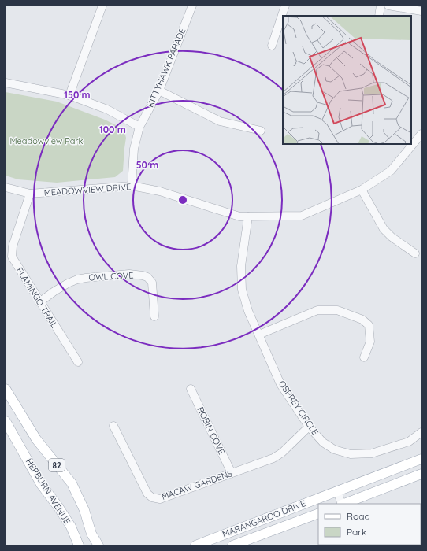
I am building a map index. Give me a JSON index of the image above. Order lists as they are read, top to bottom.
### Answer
{
  "streets": {
    "main road": ["82", "HEPBURN AVENUE", "MARANGAROO DRIVE"],
    "street": [
      "KITTYHAWK PARADE",
      "MEADOWVIEW DRIVE",
      "OWL COVE",
      "FLAMINGO TRAIL",
      "OSPREY CIRCLE",
      "ROBIN COVE",
      "MACAW GARDENS"
    ]
  },
  "crossings": [
    ["KITTYHAWK PARADE", "MEADOWVIEW DRIVE"],
    ["MEADOWVIEW DRIVE", "FLAMINGO TRAIL"],
    ["MEADOWVIEW DRIVE", "OSPREY CIRCLE"],
    ["OWL COVE", "FLAMINGO TRAIL"],
    ["OSPREY CIRCLE", "MACAW GARDENS"],
    ["ROBIN COVE", "MACAW GARDENS"]
  ],
  "parks": ["Meadowview Park"],
  "legend": ["Road", "Park"],
  "rings": ["150 m", "100 m", "50 m"]
}
